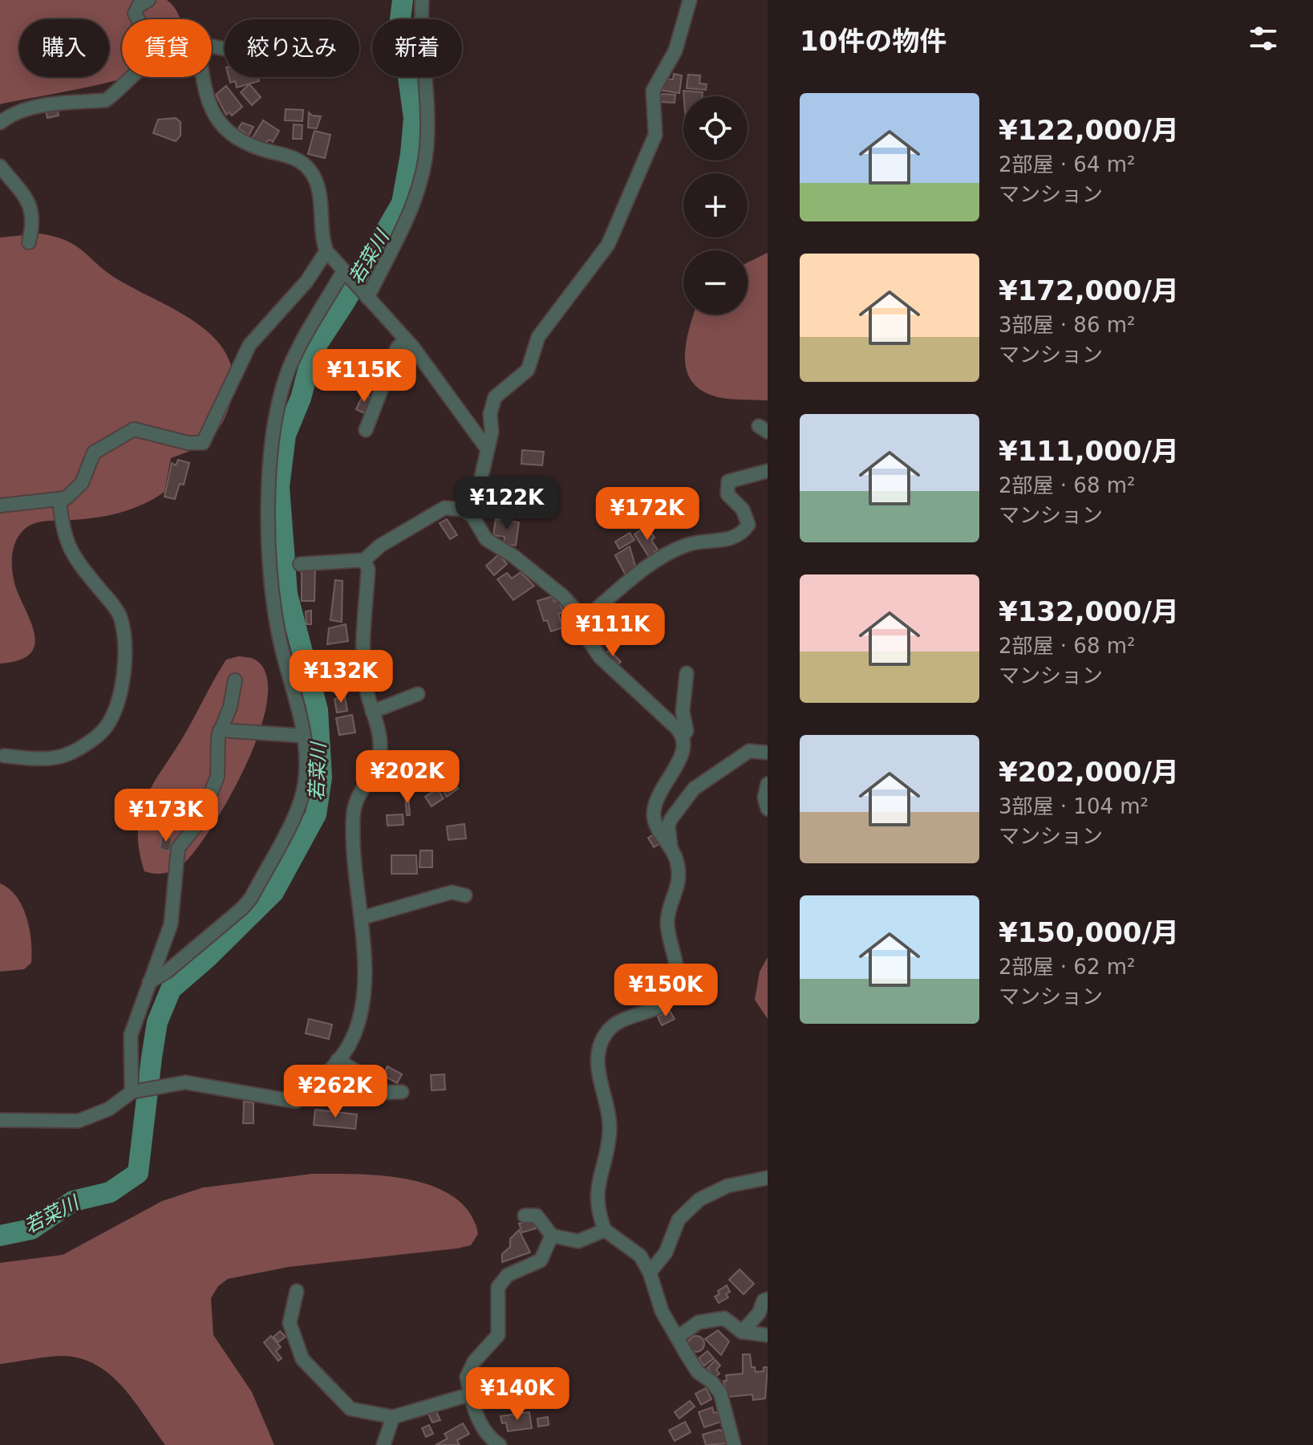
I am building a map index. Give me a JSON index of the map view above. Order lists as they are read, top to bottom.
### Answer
{
  "water": ["若菜川"],
  "page": {
    "heading": "10件の物件",
    "chip": [
      "購入",
      "賃貸",
      "絞り込み",
      "新着"
    ],
    "list": [
      {
        "name": "¥122,000/月",
        "note": "2部屋 · 64 m² · マンション"
      },
      {
        "name": "¥172,000/月",
        "note": "3部屋 · 86 m² · マンション"
      },
      {
        "name": "¥111,000/月",
        "note": "2部屋 · 68 m² · マンション"
      },
      {
        "name": "¥132,000/月",
        "note": "2部屋 · 68 m² · マンション"
      },
      {
        "name": "¥202,000/月",
        "note": "3部屋 · 104 m² · マンション"
      },
      {
        "name": "¥150,000/月",
        "note": "2部屋 · 62 m² · マンション"
      }
    ],
    "map_buttons": ["+", "−"],
    "price": [
      "¥115K",
      "¥122K",
      "¥172K",
      "¥111K",
      "¥132K",
      "¥202K",
      "¥173K",
      "¥150K",
      "¥262K",
      "¥140K"
    ]
  }
}
